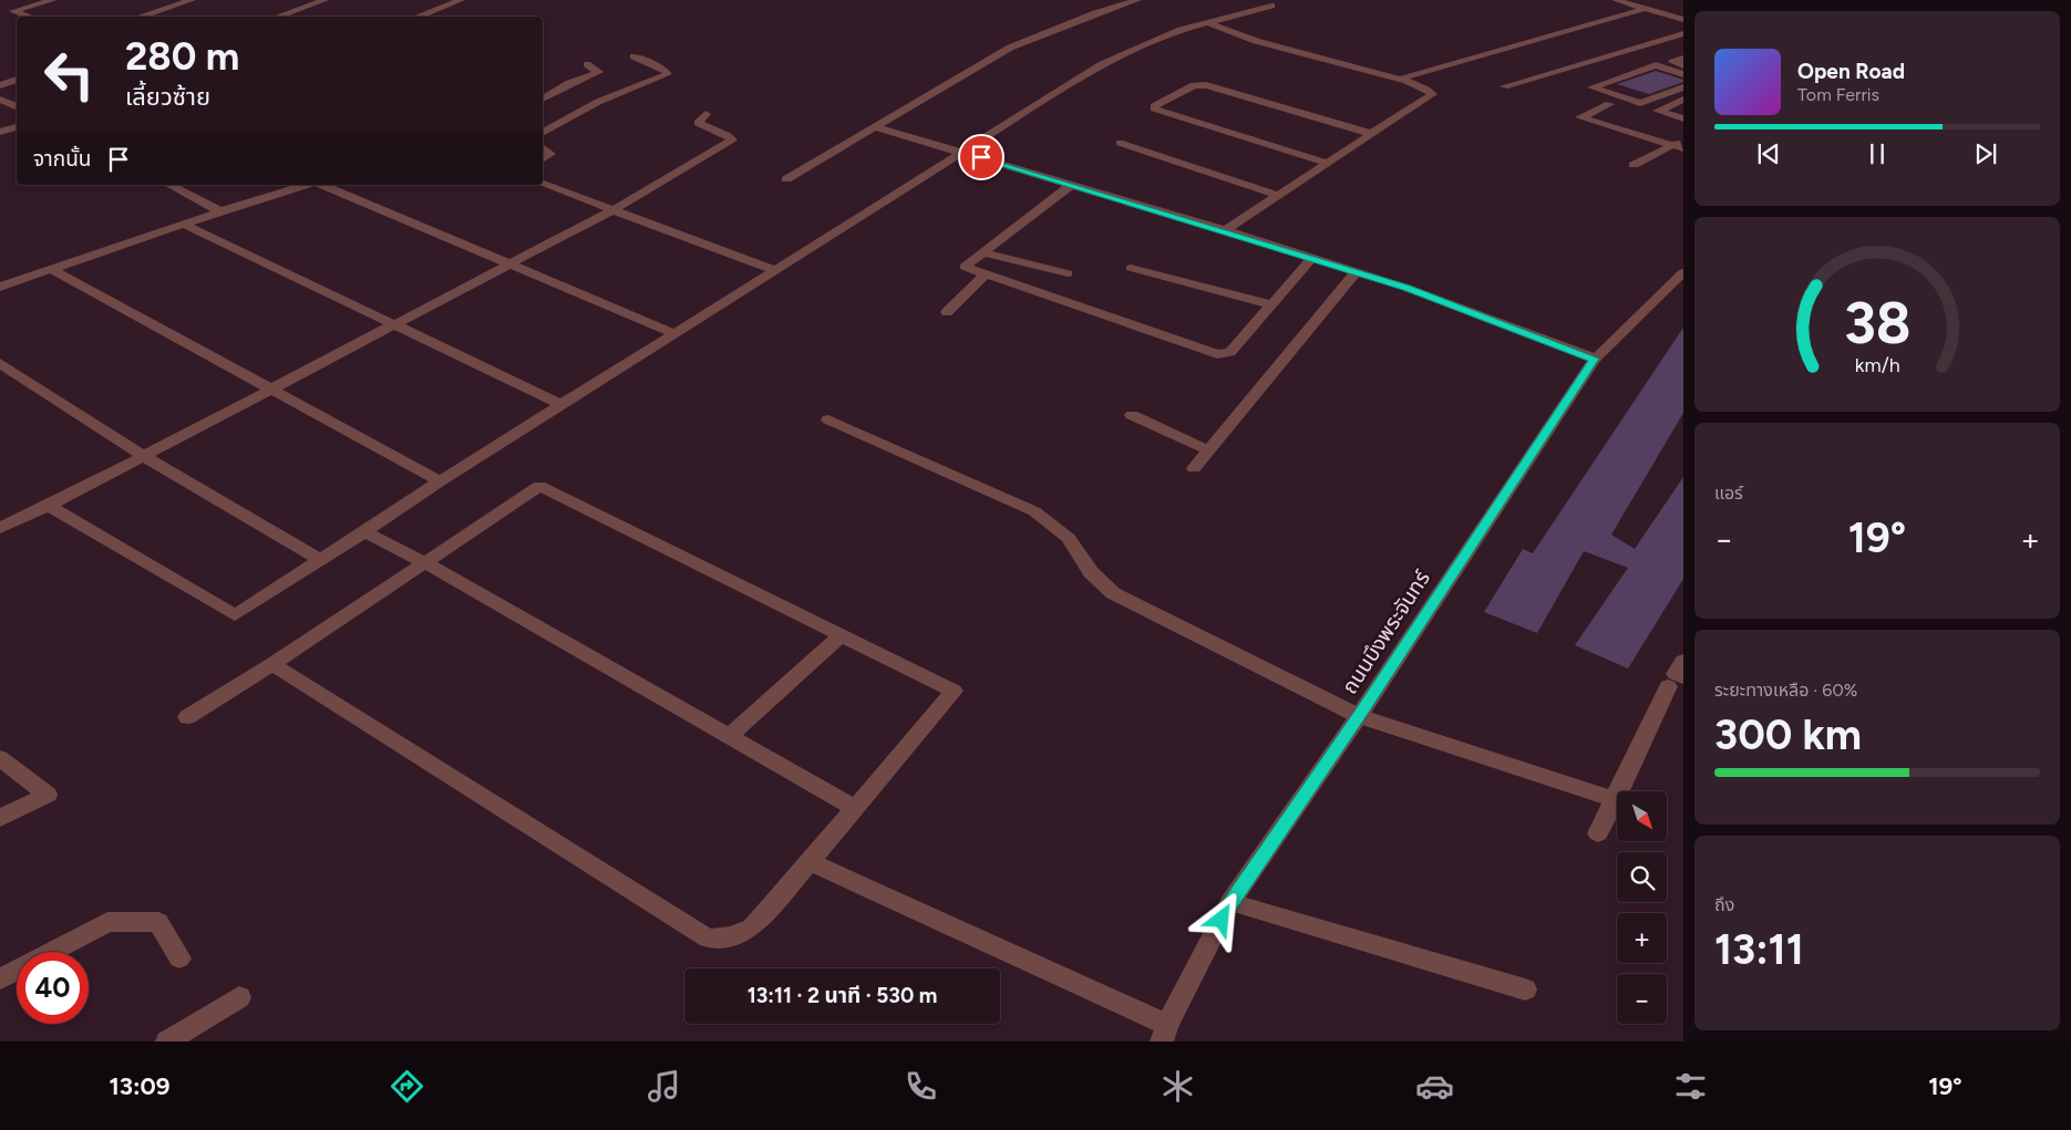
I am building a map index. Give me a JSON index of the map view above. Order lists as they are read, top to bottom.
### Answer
{
  "streets": {
    "street": ["ถนนบึงพระจันทร์"]
  },
  "north": "bottom right",
  "page": {
    "turn": ["280 m", "เลี้ยวซ้าย"],
    "song": ["Open Road", "Tom Ferris"],
    "then": "จากนั้น",
    "tile": [
      "แอร์",
      ["ระยะทางเหลือ · 60%", "300 km"],
      ["ถึง", "13:11"]
    ],
    "heat": ["−", "19°", "+"],
    "map_buttons": ["+", "−"],
    "limit": "40",
    "trip": "13:11 · 2 นาที · 530 m",
    "tabs": ["13:09", "19°"],
    "gauge": ["38", "km/h"]
  }
}
